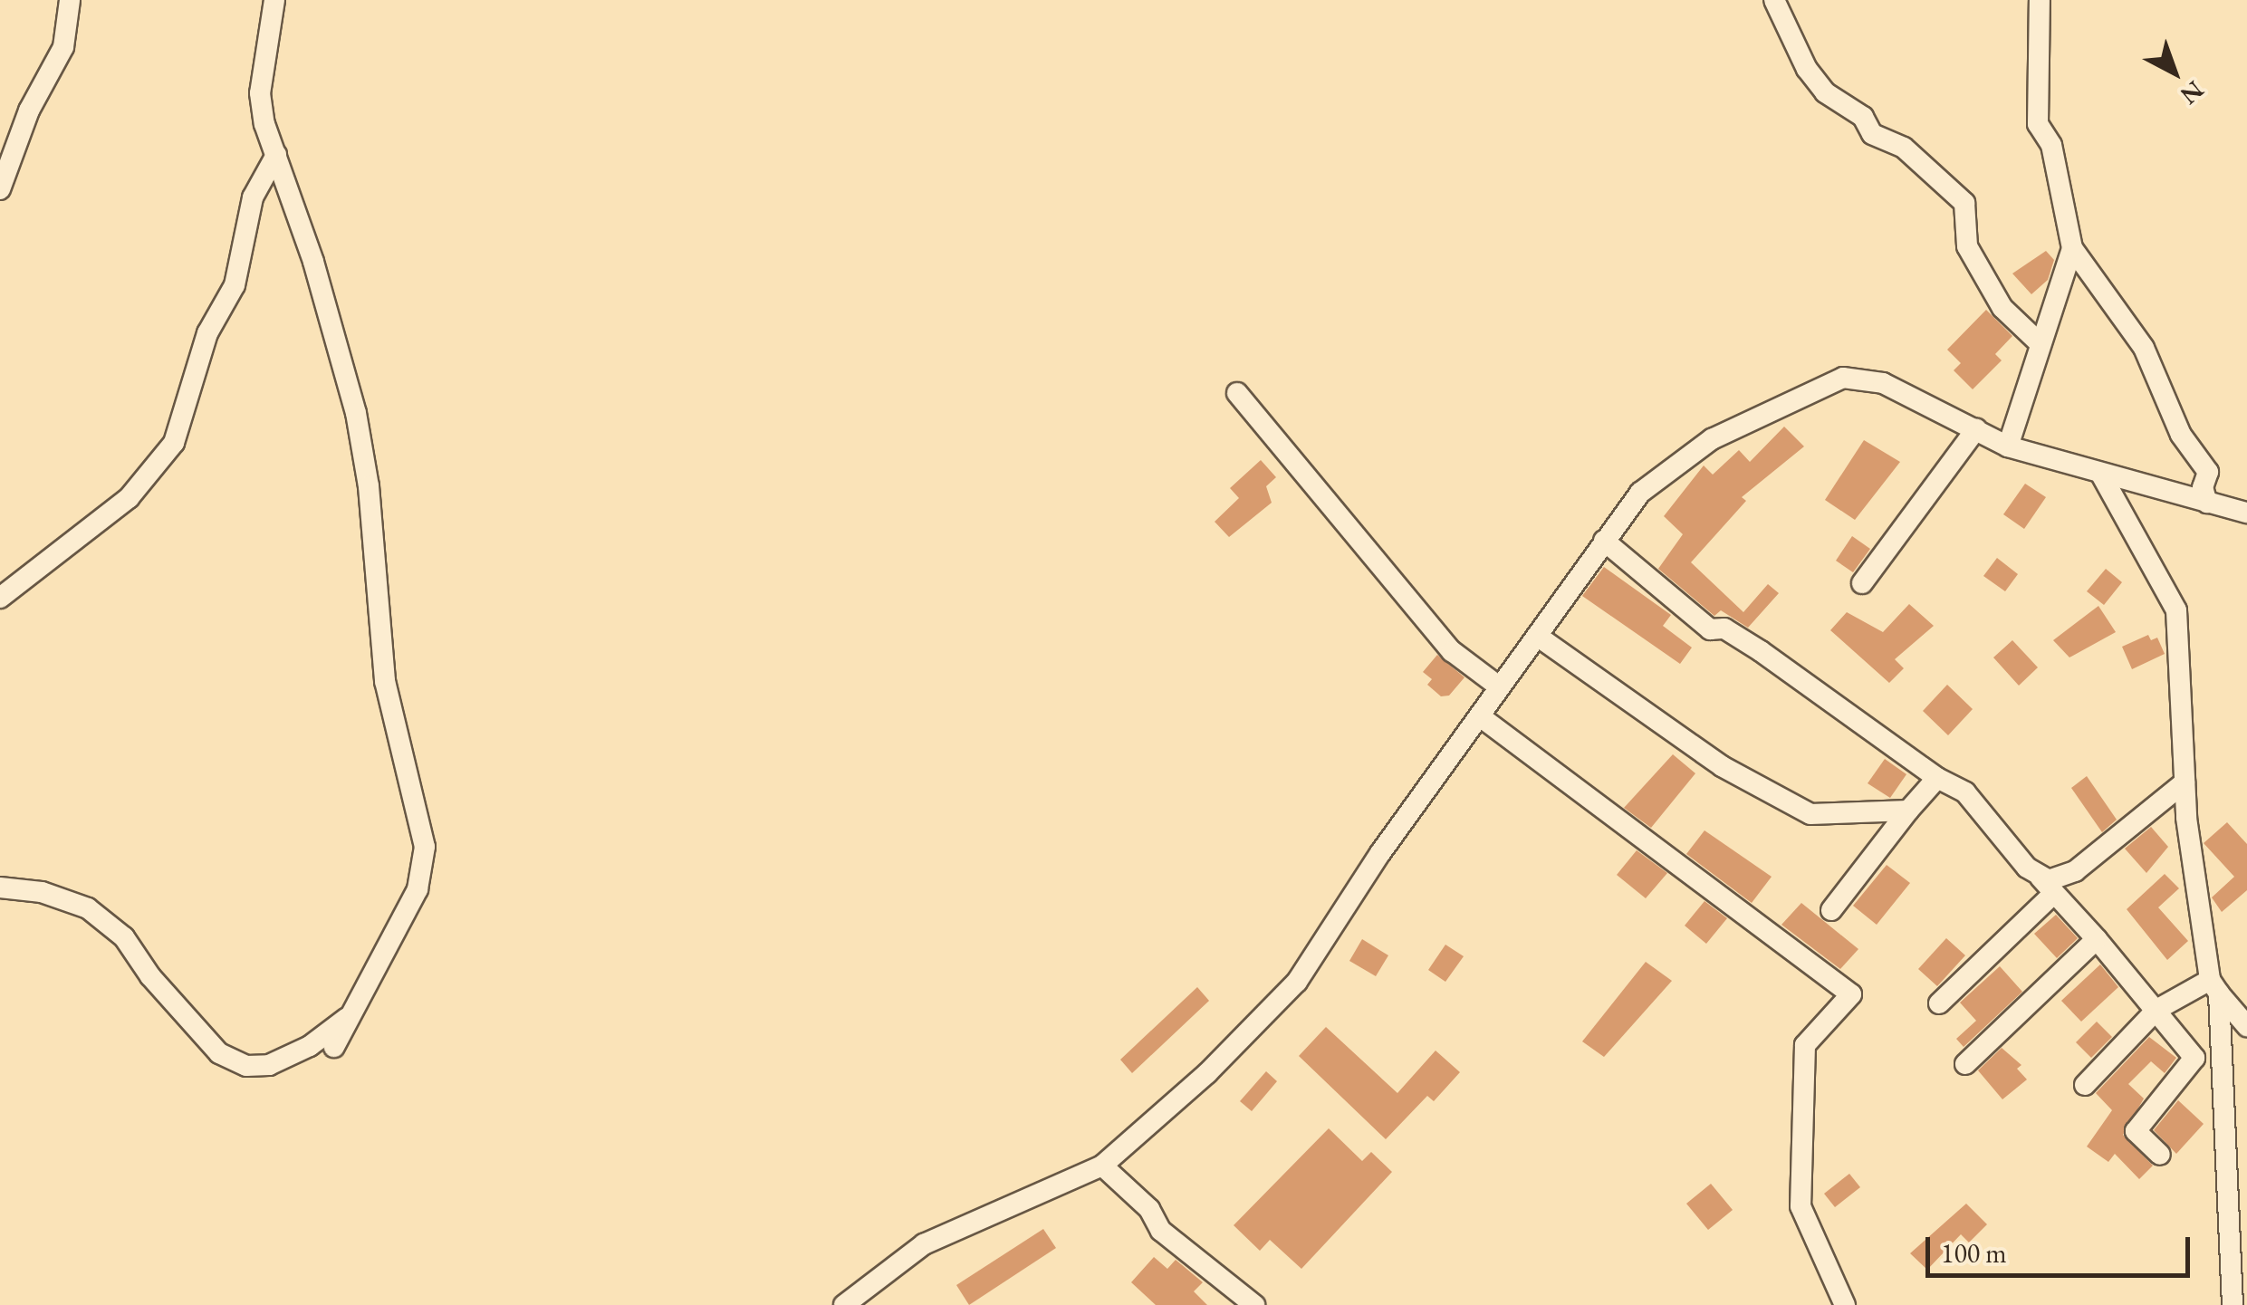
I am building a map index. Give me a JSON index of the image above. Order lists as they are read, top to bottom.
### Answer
{
  "scale_bar": "100 m",
  "north": "bottom right"
}
